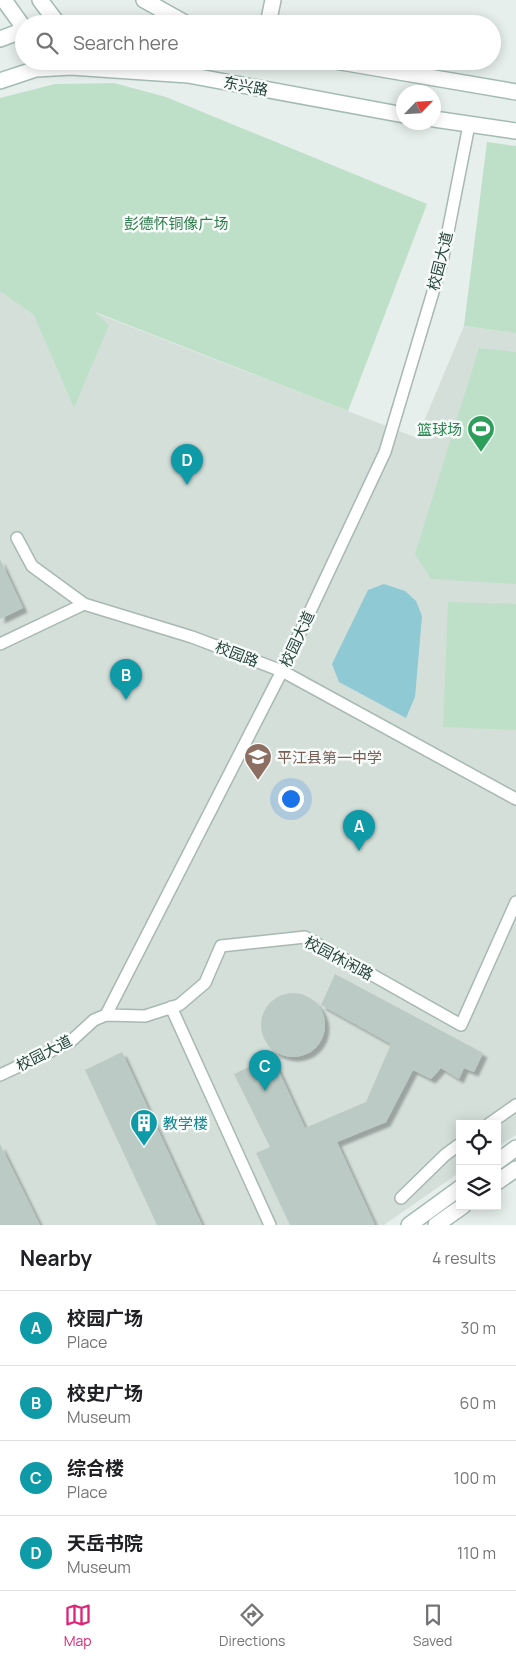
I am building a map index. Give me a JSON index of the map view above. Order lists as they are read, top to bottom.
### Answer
{
  "streets": {
    "main road": ["东兴路"],
    "lane": ["校园大道", "校园路", "校园休闲路"]
  },
  "crossings": [
    ["校园大道", "校园路"],
    ["校园大道", "校园休闲路"]
  ],
  "parks": ["彭德怀铜像广场"],
  "places": {
    "sports": ["篮球场"],
    "school or university": ["平江县第一中学"],
    "building": ["教学楼"]
  },
  "north": "top right",
  "page": {
    "search": "Search here",
    "pins": [
      "D",
      "B",
      "A",
      "C"
    ],
    "heading": ["Nearby", "4 results"],
    "list": [
      {
        "mark": "A",
        "name": "校园广场",
        "note": "Place",
        "value": "30 m"
      },
      {
        "mark": "B",
        "name": "校史广场",
        "note": "Museum",
        "value": "60 m"
      },
      {
        "mark": "C",
        "name": "综合楼",
        "note": "Place",
        "value": "100 m"
      },
      {
        "mark": "D",
        "name": "天岳书院",
        "note": "Museum",
        "value": "110 m"
      }
    ],
    "nav": ["Map", "Directions", "Saved"]
  }
}
